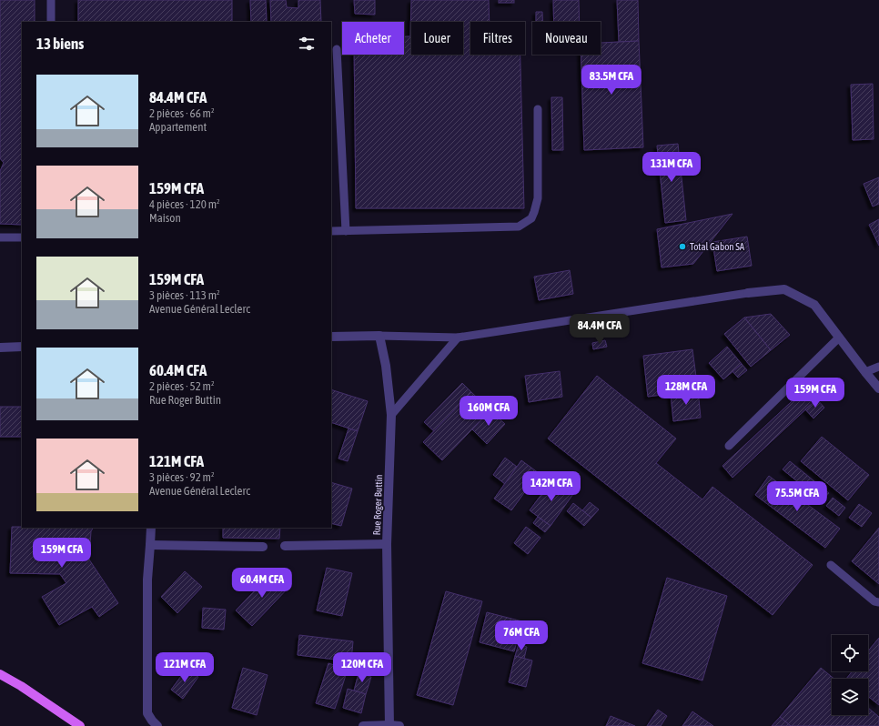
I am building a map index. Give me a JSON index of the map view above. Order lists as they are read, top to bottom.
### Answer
{
  "streets": {
    "street": ["Rue Roger Buttin"]
  },
  "places": ["Total Gabon SA"],
  "page": {
    "chip": [
      "Acheter",
      "Louer",
      "Filtres",
      "Nouveau"
    ],
    "heading": "13 biens",
    "price": [
      "83.5M CFA",
      "131M CFA",
      "84.4M CFA",
      "128M CFA",
      "159M CFA",
      "160M CFA",
      "142M CFA",
      "75.5M CFA",
      "159M CFA",
      "60.4M CFA",
      "76M CFA",
      "121M CFA",
      "120M CFA"
    ],
    "list": [
      {
        "name": "84.4M CFA",
        "note": "2 pièces · 66 m² · Appartement"
      },
      {
        "name": "159M CFA",
        "note": "4 pièces · 120 m² · Maison"
      },
      {
        "name": "159M CFA",
        "note": "3 pièces · 113 m² · Avenue Général Leclerc"
      },
      {
        "name": "60.4M CFA",
        "note": "2 pièces · 52 m² · Rue Roger Buttin"
      },
      {
        "name": "121M CFA",
        "note": "3 pièces · 92 m² · Avenue Général Leclerc"
      }
    ]
  }
}
